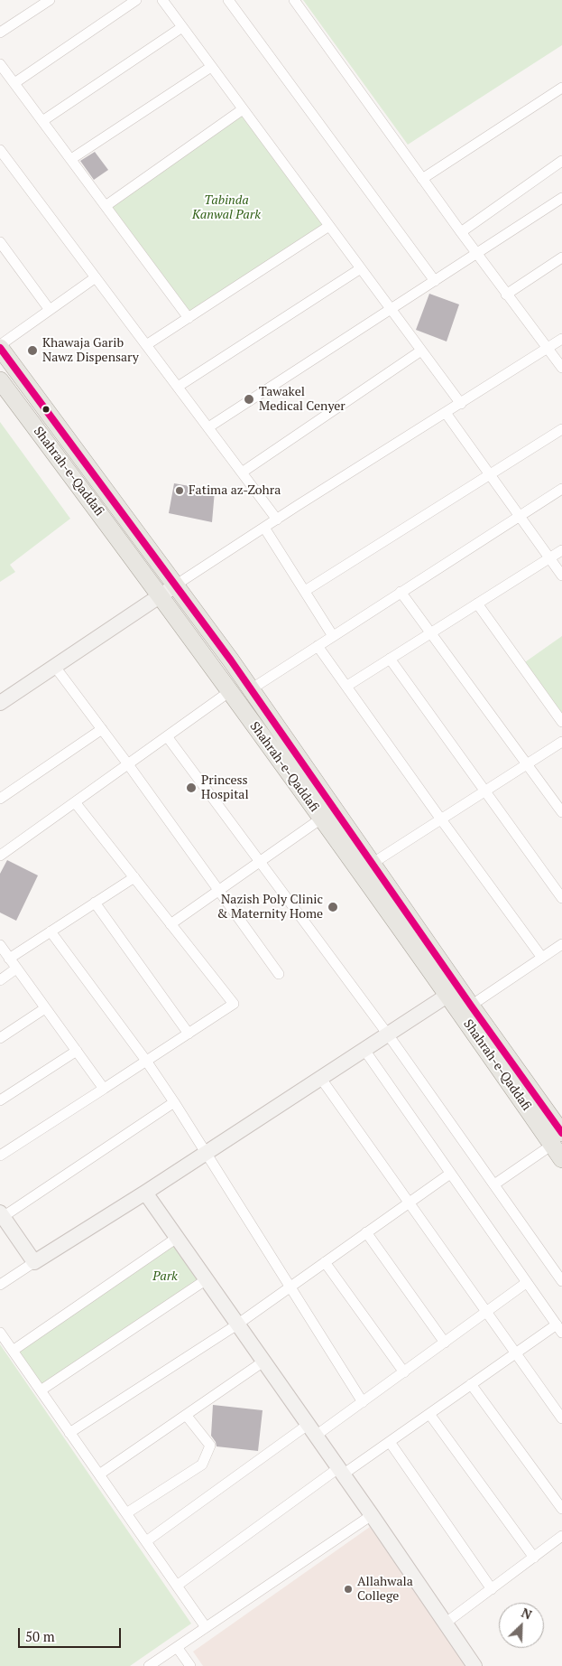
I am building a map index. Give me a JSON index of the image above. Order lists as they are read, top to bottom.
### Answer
{
  "streets": {
    "main road": ["Shahrah-e-Qaddafi"]
  },
  "parks": ["Tabinda Kanwal Park", "Park"],
  "places": [
    "Khawaja Garib Nawz Dispensary",
    "Tawakel Medical Cenyer",
    "Fatima az-Zohra",
    "Princess Hospital",
    "Nazish Poly Clinic & Maternity Home",
    "Allahwala College"
  ],
  "scale_bar": "50 m",
  "north": "top right"
}
